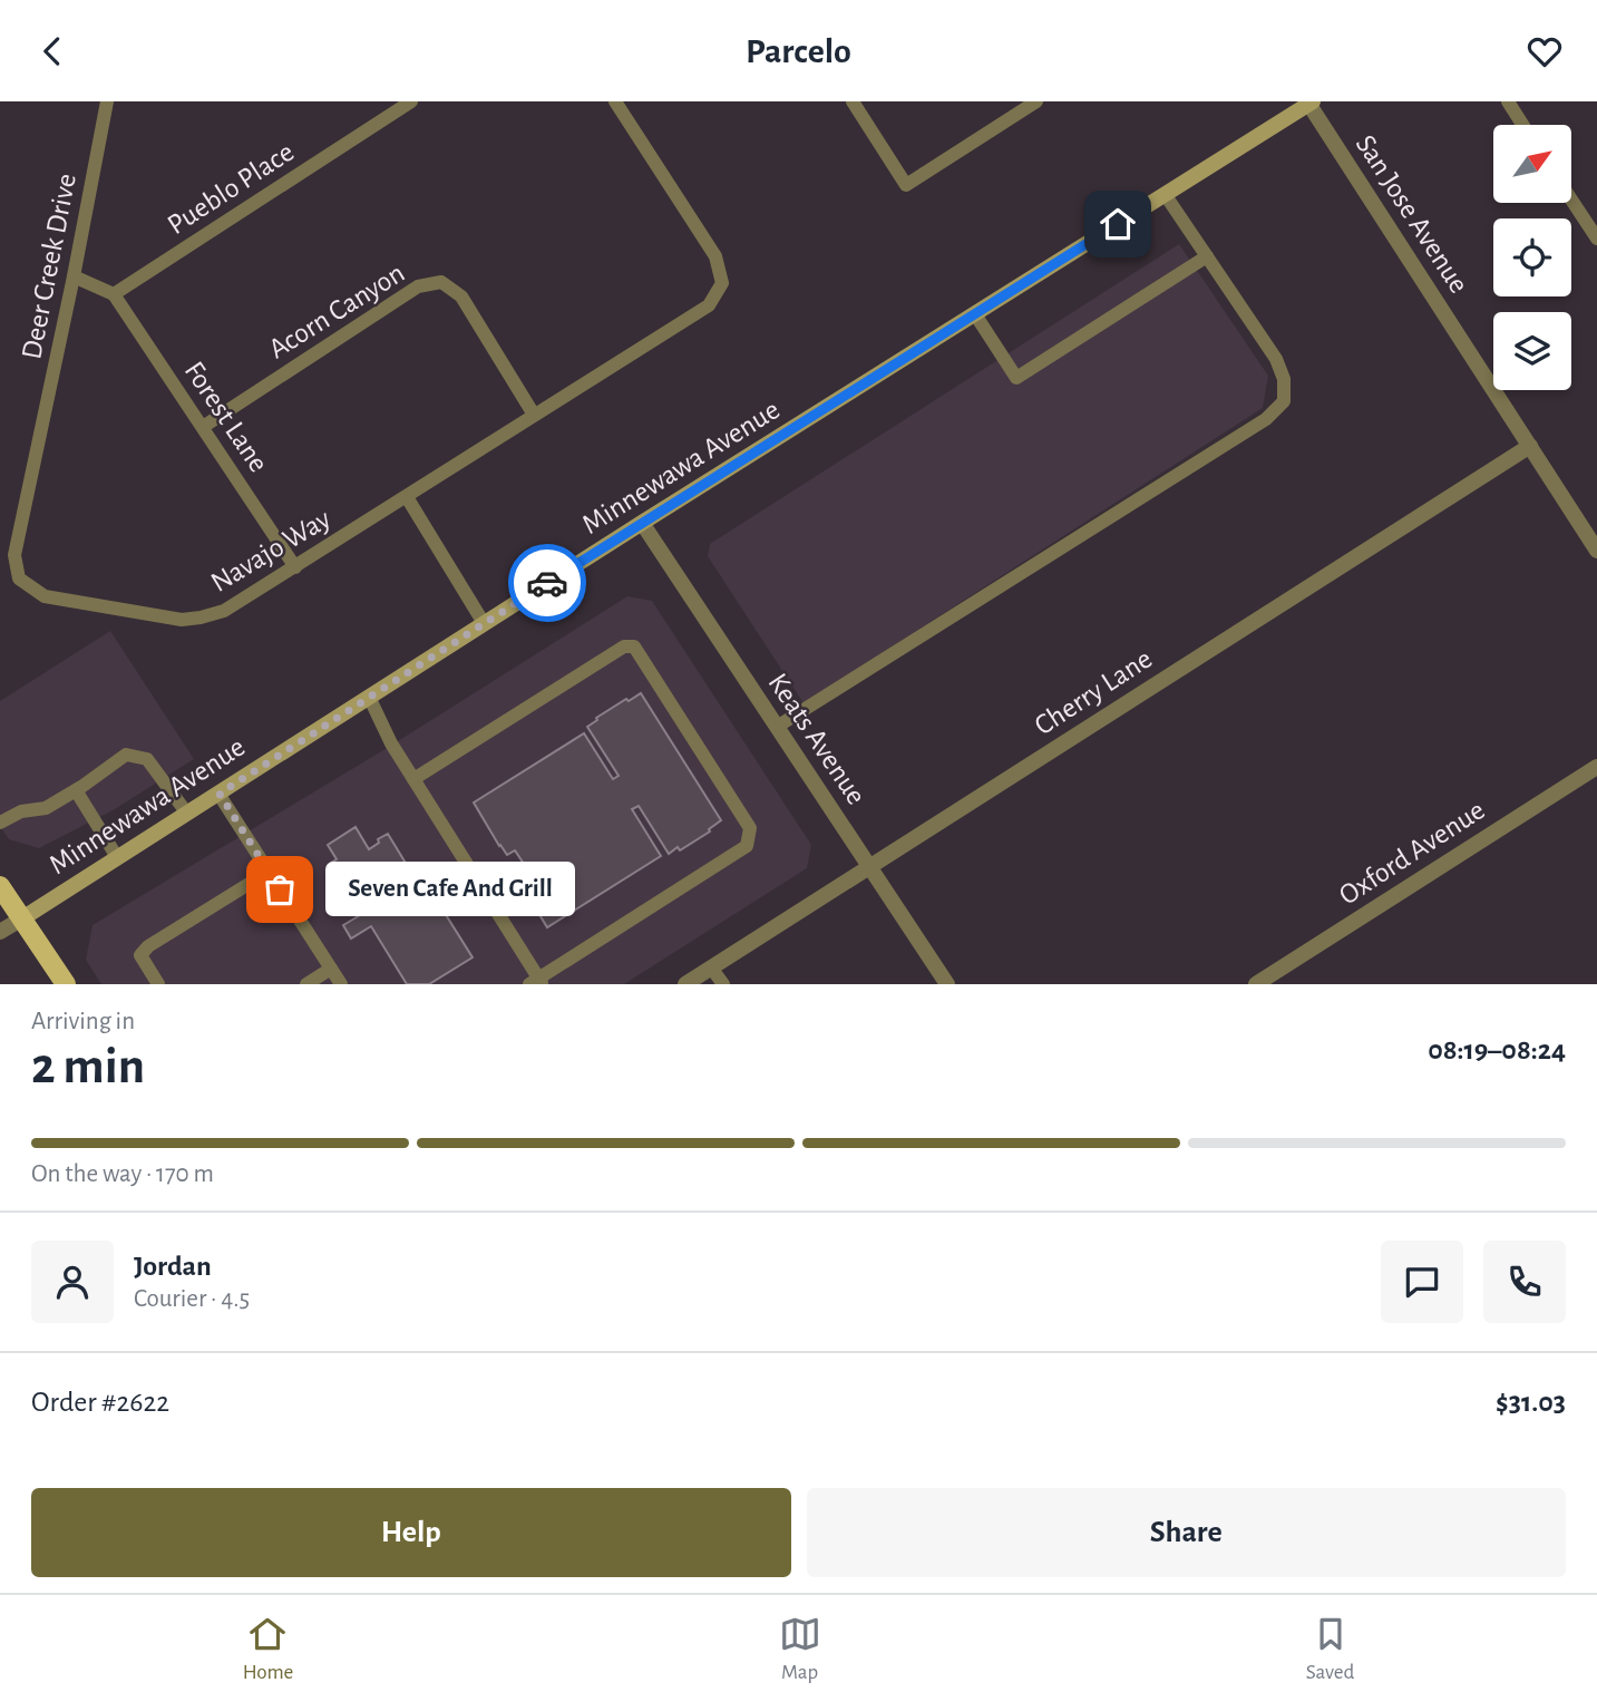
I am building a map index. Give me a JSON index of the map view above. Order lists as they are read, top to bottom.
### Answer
{
  "streets": {
    "main road": ["Minnewawa Avenue"],
    "street": [
      "San Jose Avenue",
      "Cherry Lane",
      "Keats Avenue",
      "Oxford Avenue"
    ],
    "lane": [
      "Pueblo Place",
      "Deer Creek Drive",
      "Acorn Canyon",
      "Forest Lane",
      "Navajo Way"
    ]
  },
  "crossings": [
    ["Pueblo Place", "Forest Lane"],
    ["San Jose Avenue", "Minnewawa Avenue"],
    ["San Jose Avenue", "Cherry Lane"],
    ["Deer Creek Drive", "Navajo Way"],
    ["Acorn Canyon", "Forest Lane"],
    ["Acorn Canyon", "Navajo Way"],
    ["Forest Lane", "Navajo Way"],
    ["Minnewawa Avenue", "Keats Avenue"],
    ["Cherry Lane", "Keats Avenue"]
  ],
  "places": ["Seven Cafe And Grill"],
  "north": "top right",
  "page": {
    "header": "Parcelo",
    "bubble": "Seven Cafe And Grill",
    "heading": ["2 min", "Arriving in", "08:19–08:24"],
    "panel": [
      "Jordan",
      "Courier · 4.5",
      "Order #2622",
      "$31.03"
    ],
    "bar": "On the way · 170 m",
    "buttons": ["Help", "Share"],
    "tabs": ["Home", "Map", "Saved"]
  }
}
